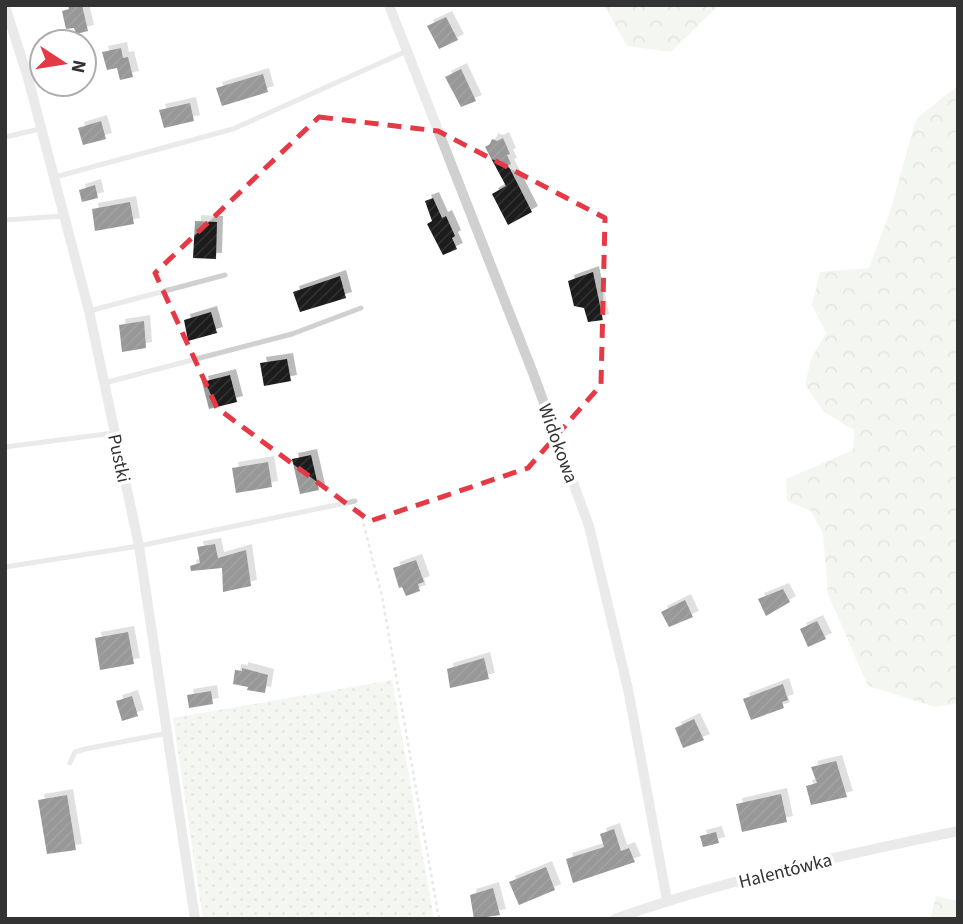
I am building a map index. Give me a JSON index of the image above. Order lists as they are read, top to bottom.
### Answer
{
  "streets": {
    "street": ["Widokowa", "Pustki", "Halentówka"]
  },
  "crossings": [
    ["Widokowa", "Halentówka"]
  ],
  "north": "right"
}
